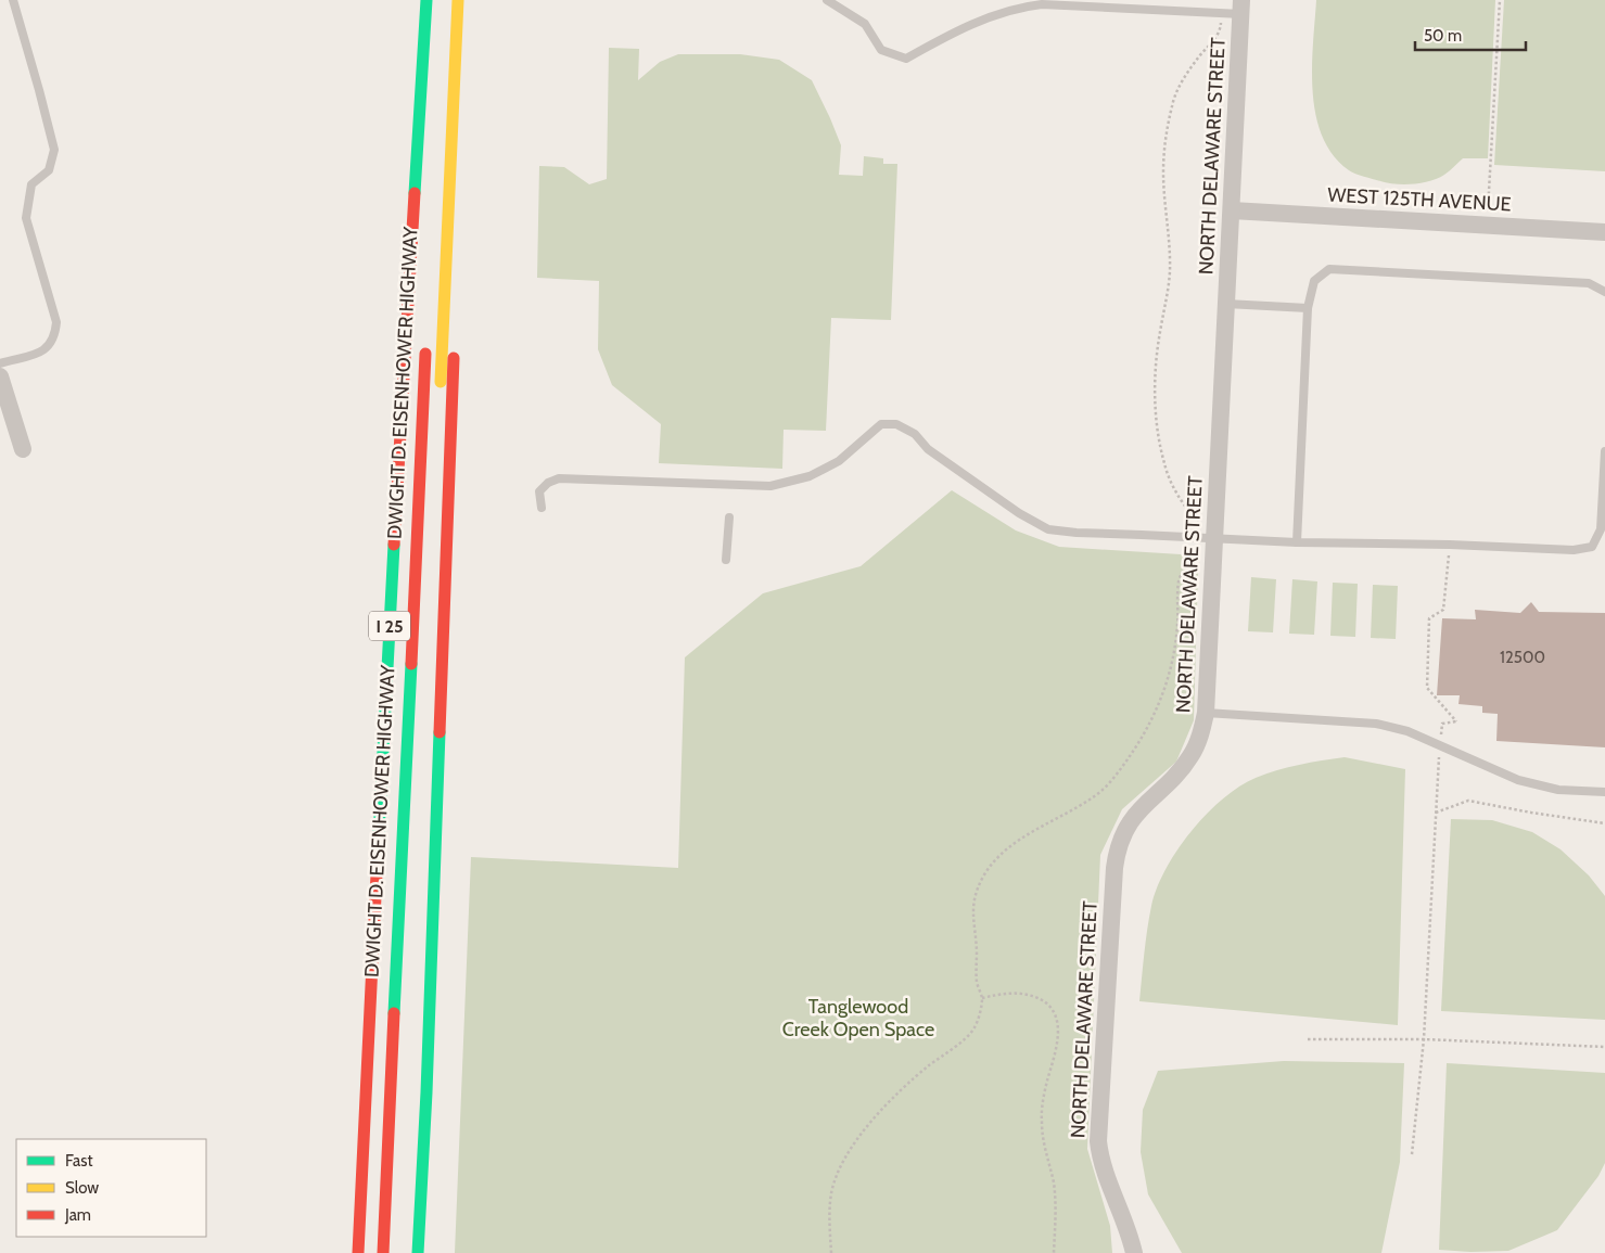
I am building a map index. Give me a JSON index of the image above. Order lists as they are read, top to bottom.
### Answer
{
  "streets": {
    "highway": ["DWIGHT D. EISENHOWER HIGHWAY", "I 25"],
    "street": ["NORTH DELAWARE STREET", "WEST 125TH AVENUE"]
  },
  "crossings": [
    ["NORTH DELAWARE STREET", "WEST 125TH AVENUE"]
  ],
  "parks": ["Tanglewood Creek Open Space"],
  "house_numbers": ["12500"],
  "legend": ["Fast", "Slow", "Jam"],
  "scale_bar": "50 m"
}
